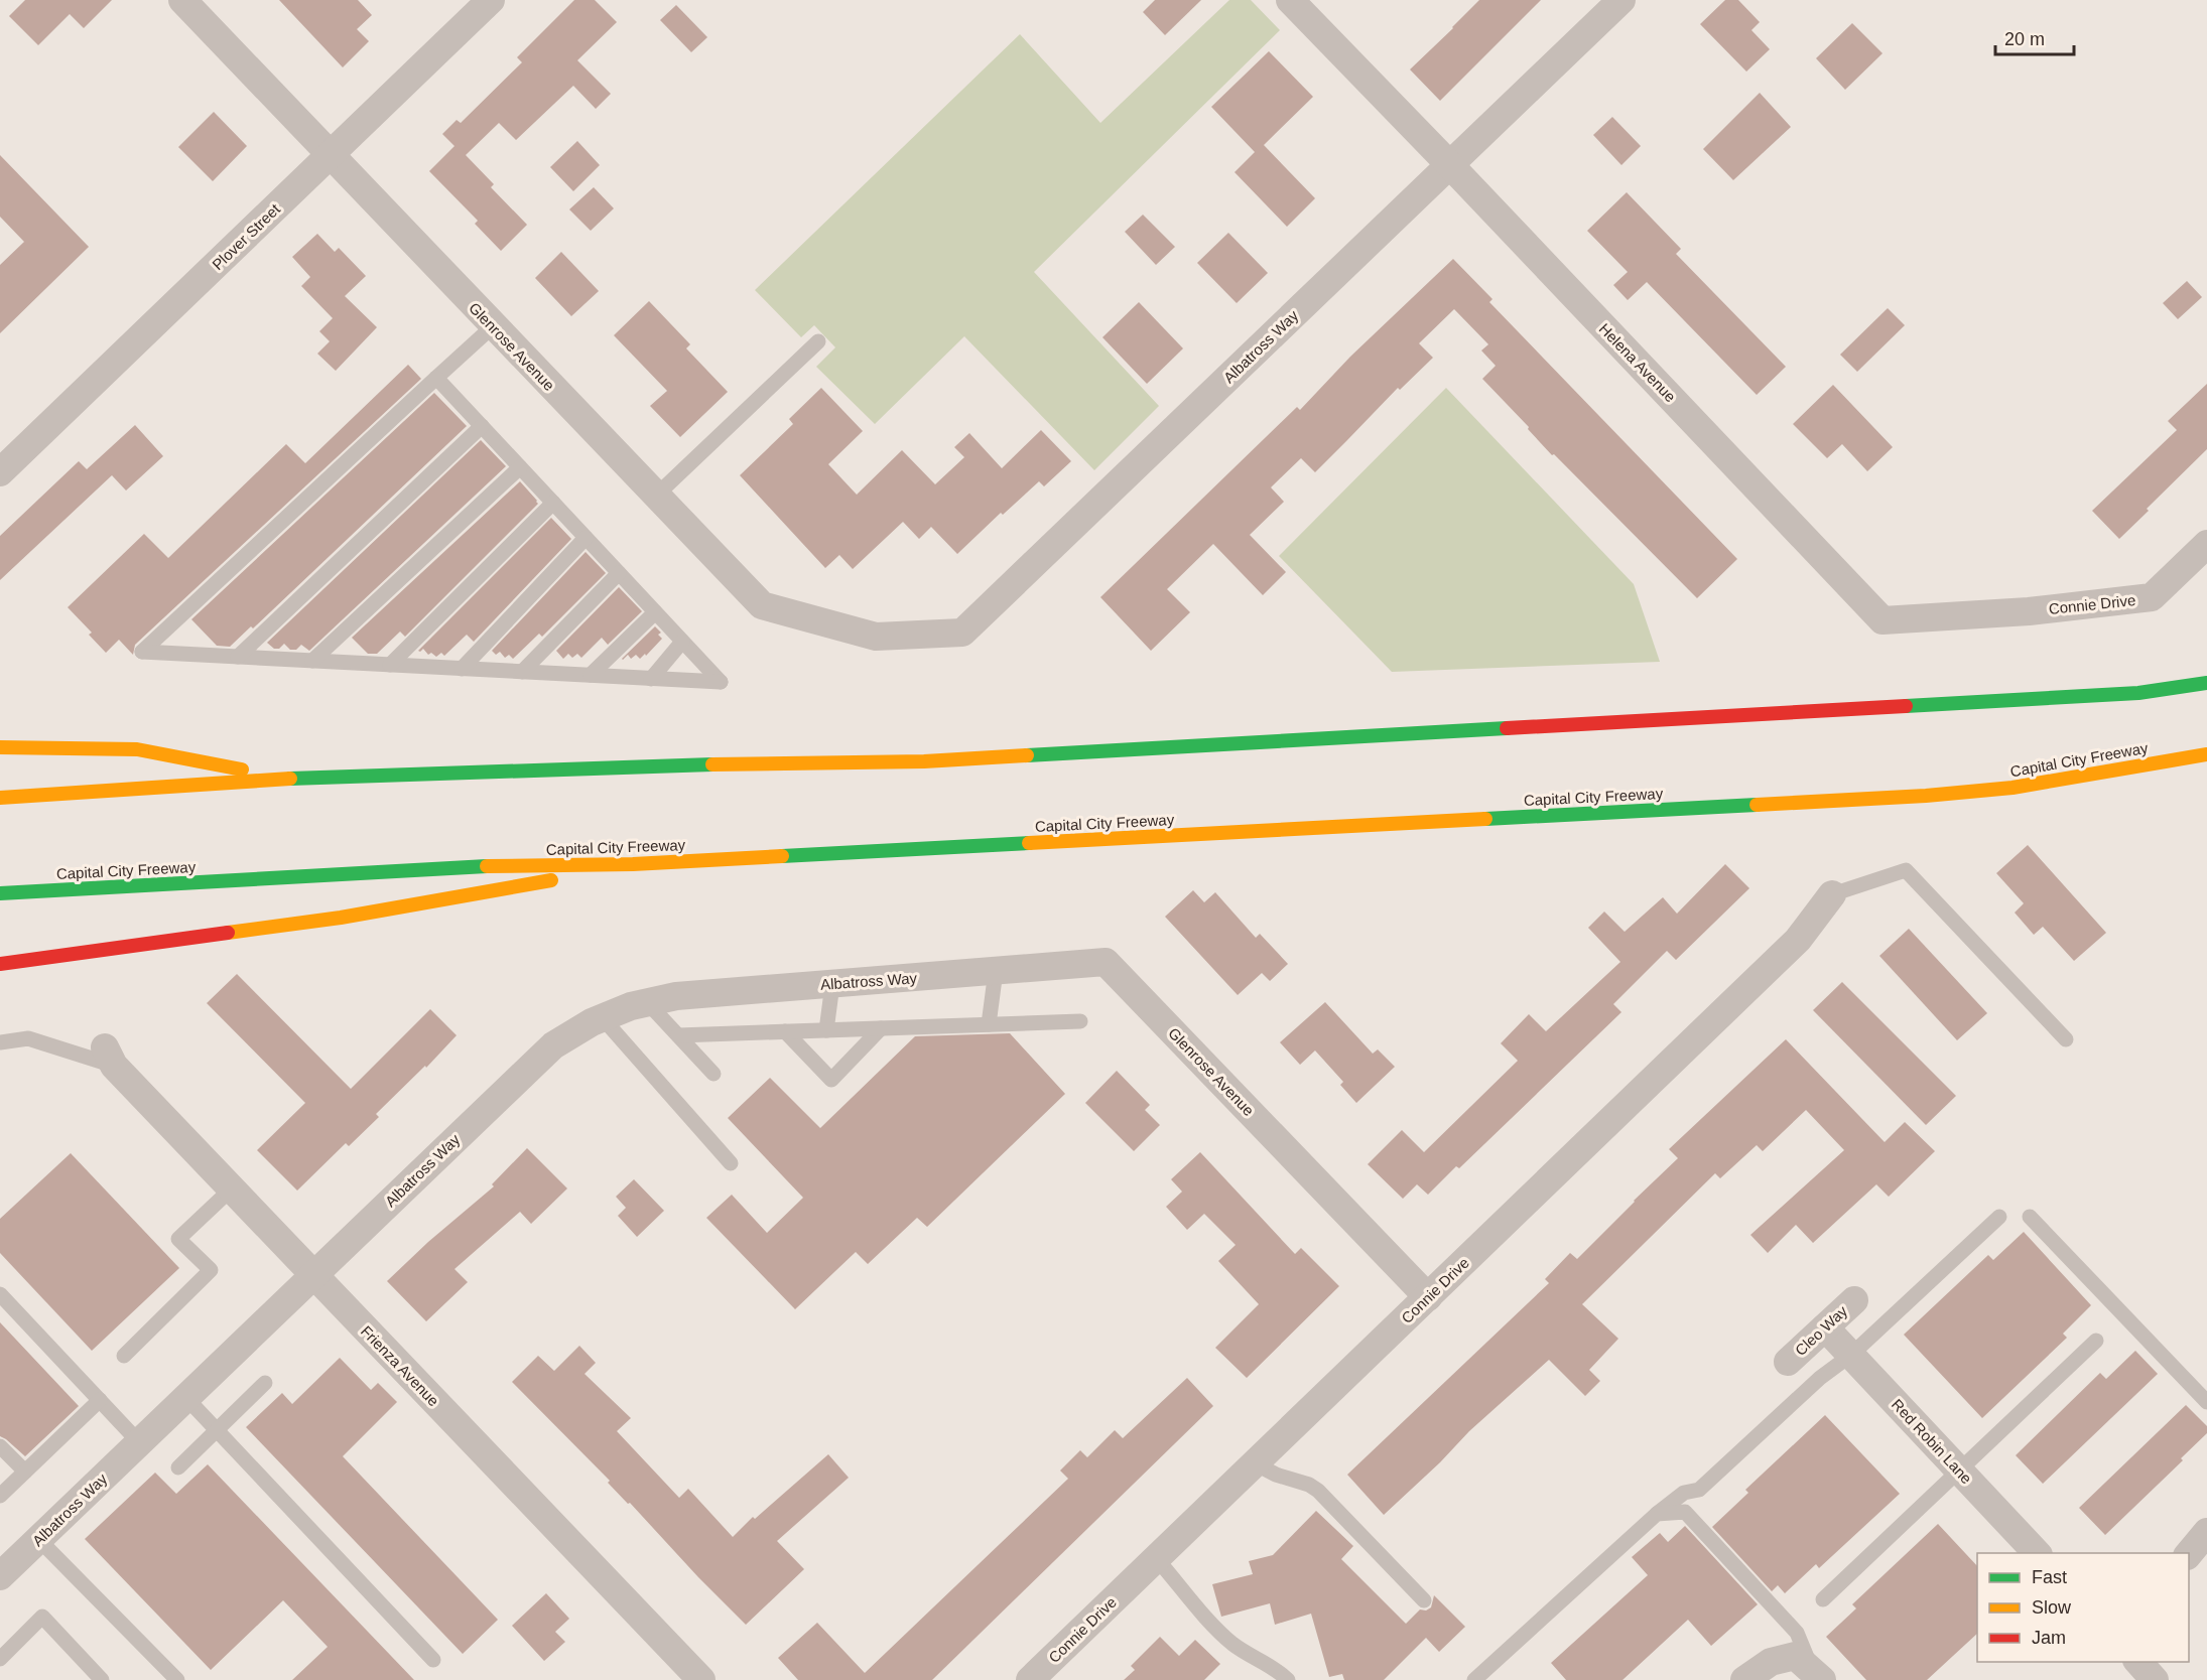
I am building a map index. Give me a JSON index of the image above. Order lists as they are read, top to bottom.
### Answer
{
  "streets": {
    "highway": ["Capital City Freeway"],
    "street": [
      "Plover Street",
      "Glenrose Avenue",
      "Albatross Way",
      "Helena Avenue",
      "Connie Drive",
      "Cleo Way",
      "Frienza Avenue",
      "Red Robin Lane"
    ]
  },
  "crossings": [
    ["Plover Street", "Glenrose Avenue"],
    ["Glenrose Avenue", "Albatross Way"],
    ["Glenrose Avenue", "Connie Drive"],
    ["Albatross Way", "Helena Avenue"],
    ["Albatross Way", "Frienza Avenue"],
    ["Helena Avenue", "Connie Drive"],
    ["Cleo Way", "Red Robin Lane"]
  ],
  "legend": ["Fast", "Slow", "Jam"],
  "scale_bar": "20 m"
}
